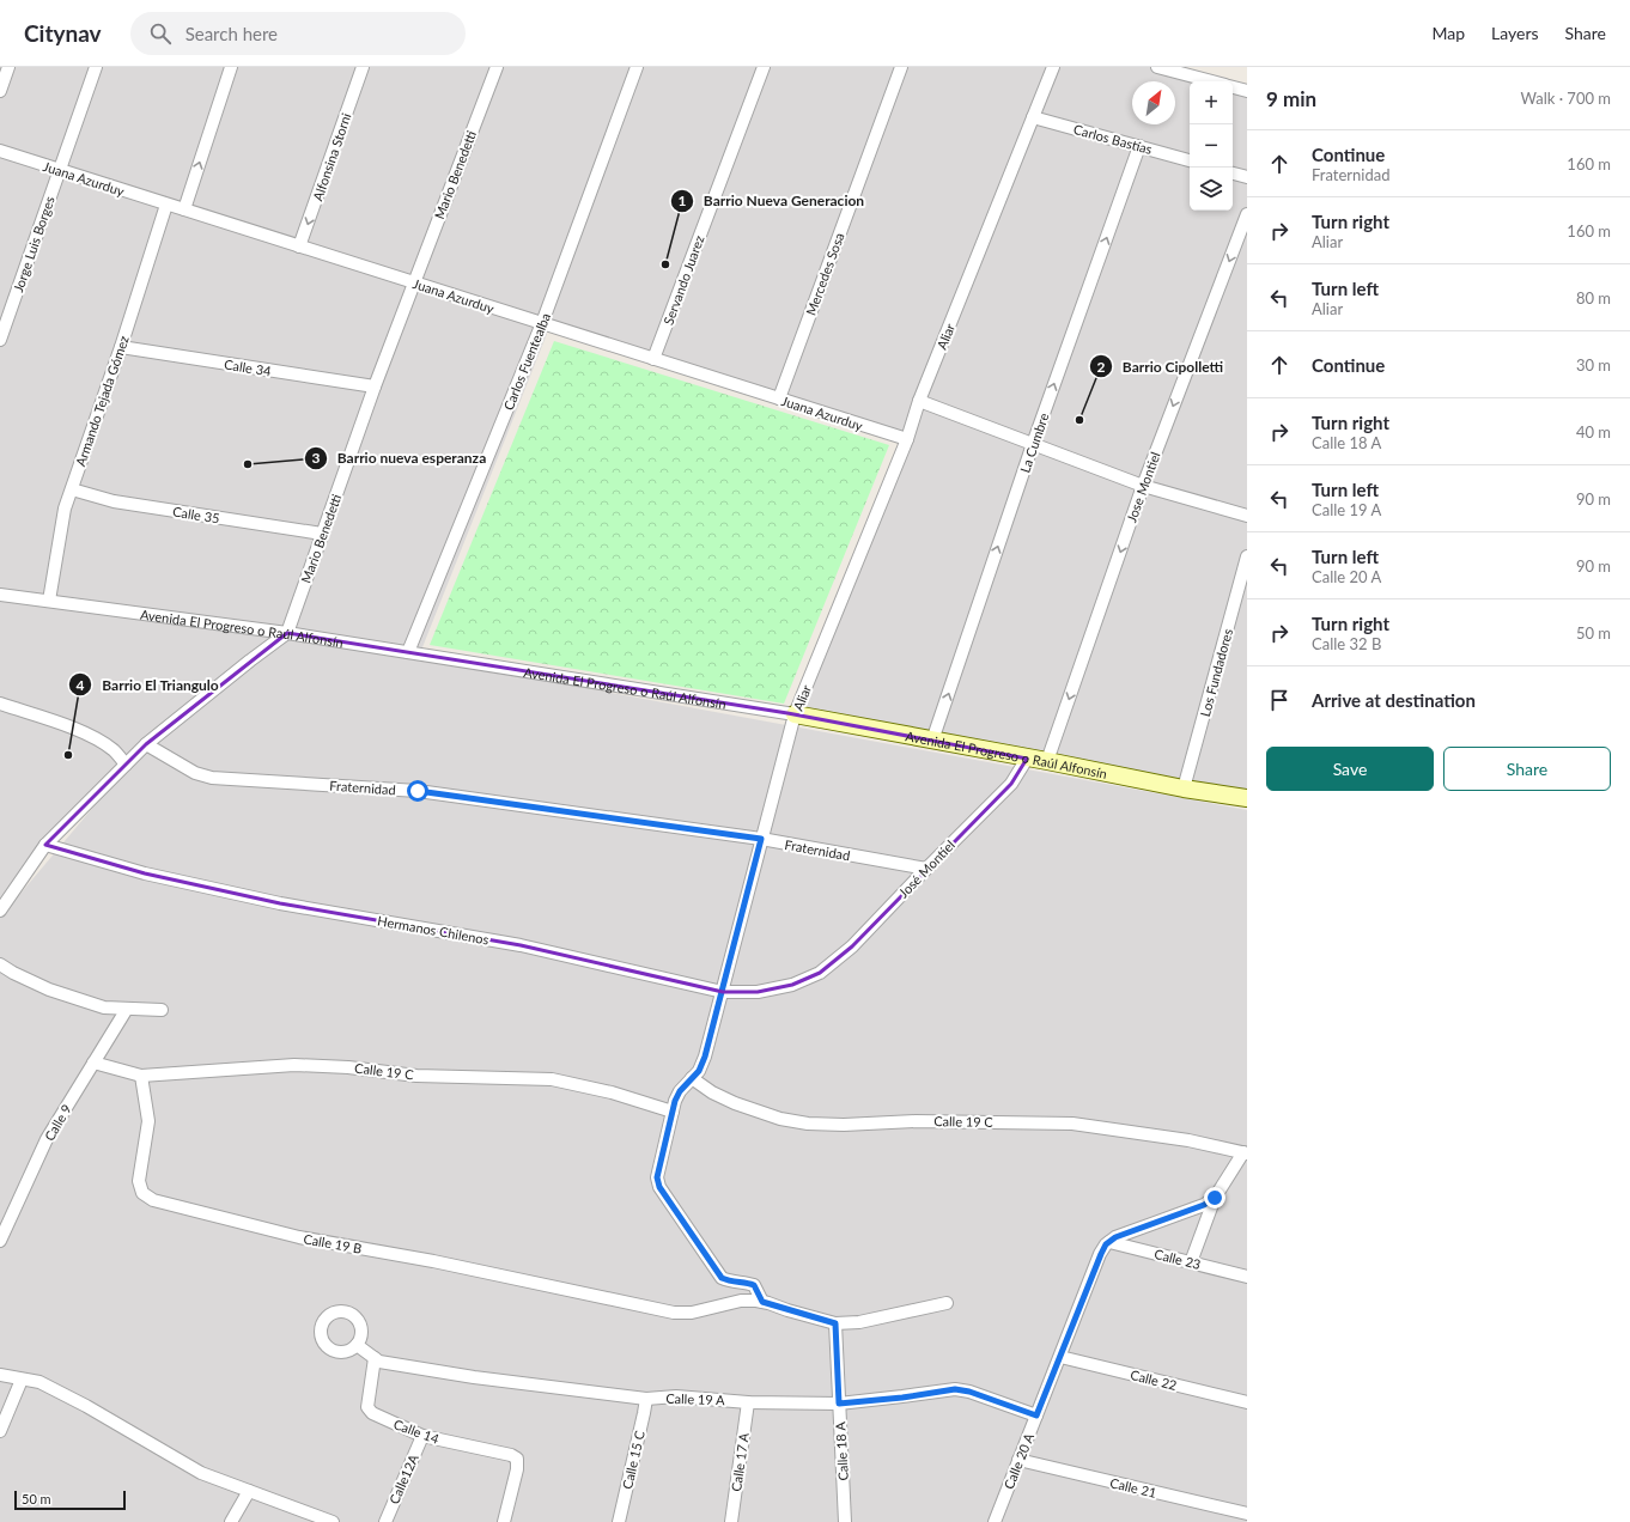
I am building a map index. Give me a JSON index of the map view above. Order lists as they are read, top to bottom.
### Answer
{
  "streets": {
    "street": [
      "Carlos Bastías",
      "Alfonsina Storni",
      "Mario Benedetti",
      "Juana Azurduy",
      "Jorge Luis Borges",
      "Mercedes Sosa",
      "Servando Juarez",
      "Aliar",
      "Carlos Fuentealba",
      "Calle 34",
      "Armando Tejada Gómez",
      "La Cumbre",
      "Jose Montiel",
      "Calle 35",
      "Avenida El Progreso o Raúl Alfonsín",
      "Los Fundadores",
      "Fraternidad",
      "José Montiel",
      "Hermanos Chilenos",
      "Calle 19 C",
      "Calle 9",
      "Calle 19 B",
      "Calle 23",
      "Calle 22",
      "Calle 19 A",
      "Calle 14",
      "Calle 18 A",
      "Calle 15 C",
      "Calle 20 A",
      "Calle 17 A",
      "Calle12A",
      "Calle 21"
    ]
  },
  "crossings": [
    ["Carlos Bastías", "Aliar"],
    ["Carlos Bastías", "La Cumbre"],
    ["Alfonsina Storni", "Juana Azurduy"],
    ["Mario Benedetti", "Juana Azurduy"],
    ["Mario Benedetti", "Calle 34"],
    ["Mario Benedetti", "Calle 35"],
    ["Mario Benedetti", "Avenida El Progreso o Raúl Alfonsín"],
    ["Juana Azurduy", "Jorge Luis Borges"],
    ["Juana Azurduy", "Mercedes Sosa"],
    ["Juana Azurduy", "Servando Juarez"],
    ["Juana Azurduy", "Aliar"],
    ["Juana Azurduy", "Carlos Fuentealba"],
    ["Juana Azurduy", "Armando Tejada Gómez"],
    ["Aliar", "Avenida El Progreso o Raúl Alfonsín"],
    ["Aliar", "Fraternidad"],
    ["Aliar", "Hermanos Chilenos"],
    ["Aliar", "Calle 19 C"],
    ["Aliar", "Calle 19 B"],
    ["Carlos Fuentealba", "Avenida El Progreso o Raúl Alfonsín"],
    ["Calle 34", "Armando Tejada Gómez"],
    ["Armando Tejada Gómez", "Calle 35"],
    ["Armando Tejada Gómez", "Avenida El Progreso o Raúl Alfonsín"],
    ["La Cumbre", "Avenida El Progreso o Raúl Alfonsín"],
    ["Jose Montiel", "Avenida El Progreso o Raúl Alfonsín"],
    ["Avenida El Progreso o Raúl Alfonsín", "Los Fundadores"],
    ["Avenida El Progreso o Raúl Alfonsín", "José Montiel"],
    ["Fraternidad", "José Montiel"],
    ["José Montiel", "Hermanos Chilenos"],
    ["Calle 19 C", "Calle 9"],
    ["Calle 19 C", "Calle 19 B"],
    ["Calle 19 B", "Calle 18 A"],
    ["Calle 23", "Calle 20 A"],
    ["Calle 22", "Calle 20 A"],
    ["Calle 19 A", "Calle 14"],
    ["Calle 19 A", "Calle 18 A"],
    ["Calle 19 A", "Calle 15 C"],
    ["Calle 19 A", "Calle 20 A"],
    ["Calle 19 A", "Calle 17 A"],
    ["Calle 14", "Calle12A"],
    ["Calle 20 A", "Calle 21"]
  ],
  "one_way": ["Alfonsina Storni", "La Cumbre", "Jose Montiel"],
  "places": [
    "Barrio Nueva Generacion",
    "Barrio Cipolletti",
    "Barrio nueva esperanza",
    "Barrio El Triangulo"
  ],
  "scale_bar": "50 m",
  "north": "top right",
  "page": {
    "header": "Citynav",
    "search": "Search here",
    "nav": ["Map", "Layers", "Share"],
    "heading": ["9 min", "Walk · 700 m"],
    "map_buttons": ["+", "−"],
    "list": [
      ["Continue", "Fraternidad", "160 m"],
      ["Turn right", "Aliar", "160 m"],
      ["Turn left", "Aliar", "80 m"],
      ["Continue", "30 m"],
      ["Turn right", "Calle 18 A", "40 m"],
      ["Turn left", "Calle 19 A", "90 m"],
      ["Turn left", "Calle 20 A", "90 m"],
      ["Turn right", "Calle 32 B", "50 m"],
      "Arrive at destination"
    ],
    "buttons": ["Save", "Share"],
    "scale": "50 m"
  }
}
